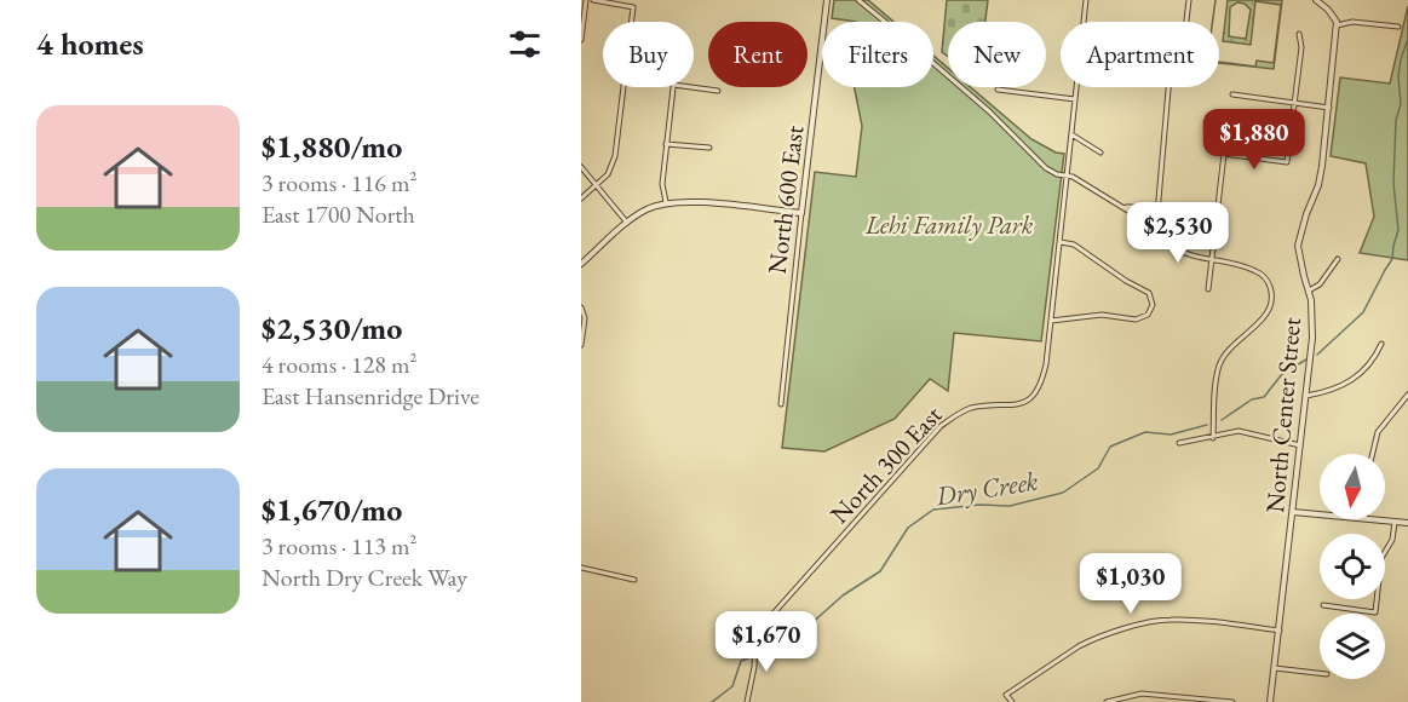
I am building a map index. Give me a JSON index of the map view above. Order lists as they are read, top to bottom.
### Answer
{
  "streets": {
    "street": ["North 600 East", "North Center Street", "North 300 East"]
  },
  "water": ["Dry Creek"],
  "parks": ["Lehi Family Park"],
  "north": "bottom",
  "page": {
    "heading": "4 homes",
    "chip": [
      "Buy",
      "Rent",
      "Filters",
      "New",
      "Apartment"
    ],
    "list": [
      {
        "name": "$1,880/mo",
        "note": "3 rooms · 116 m² · East 1700 North"
      },
      {
        "name": "$2,530/mo",
        "note": "4 rooms · 128 m² · East Hansenridge Drive"
      },
      {
        "name": "$1,670/mo",
        "note": "3 rooms · 113 m² · North Dry Creek Way"
      }
    ],
    "price": [
      "$1,880",
      "$2,530",
      "$1,030",
      "$1,670"
    ]
  }
}
